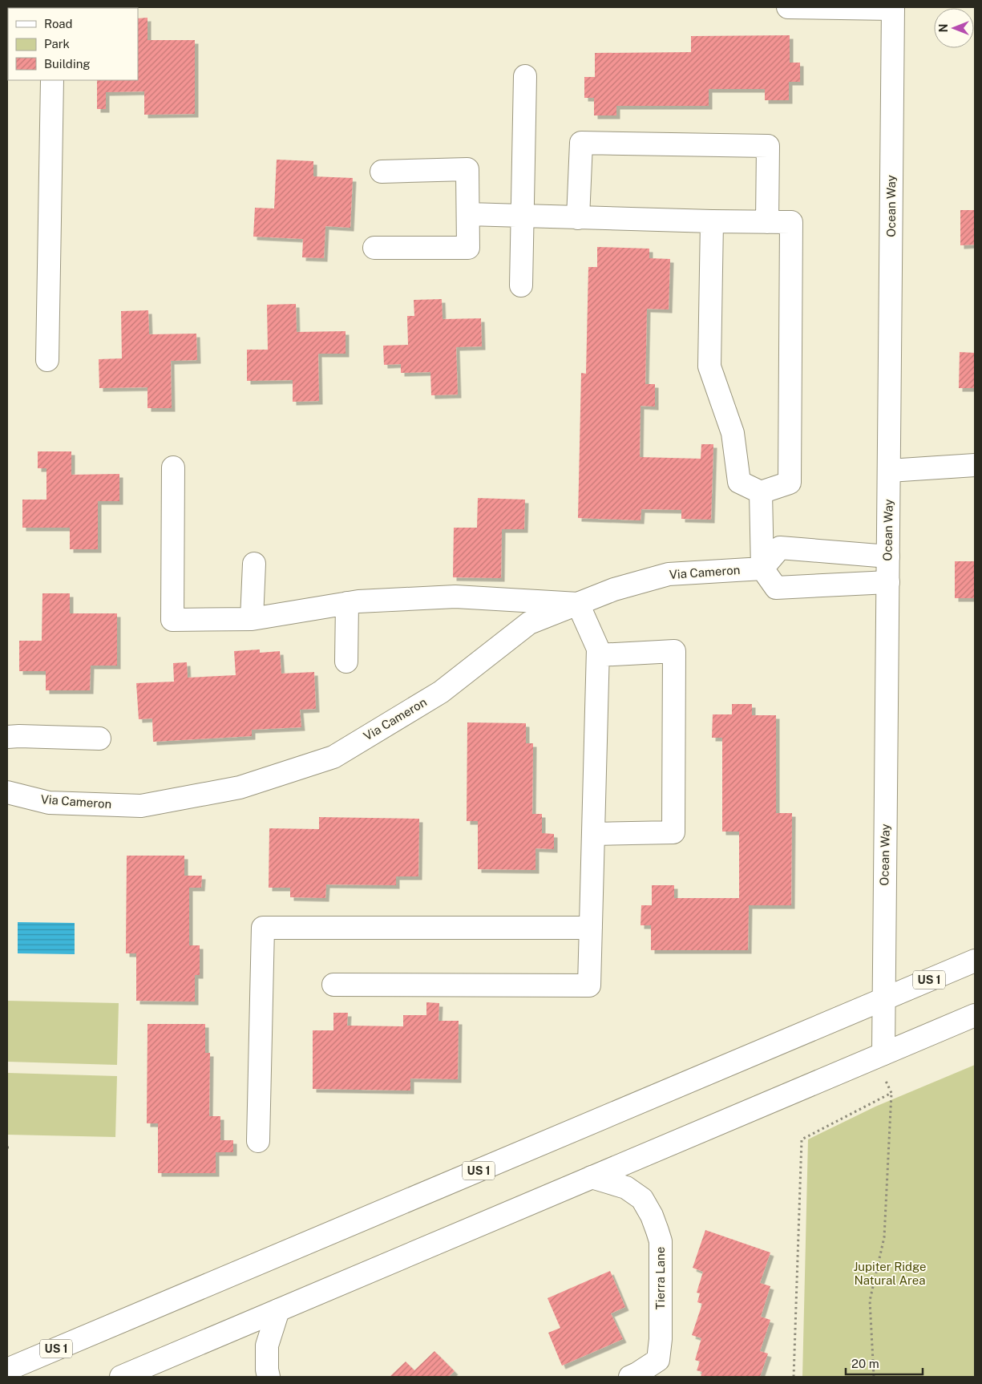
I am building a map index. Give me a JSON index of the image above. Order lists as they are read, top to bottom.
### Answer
{
  "streets": {
    "street": [
      "Ocean Way",
      "Via Cameron",
      "US 1",
      "Tierra Lane"
    ]
  },
  "crossings": [
    ["Ocean Way", "US 1"]
  ],
  "parks": ["Jupiter Ridge Natural Area"],
  "legend": ["Road", "Park", "Building"],
  "scale_bar": "20 m",
  "north": "left"
}
